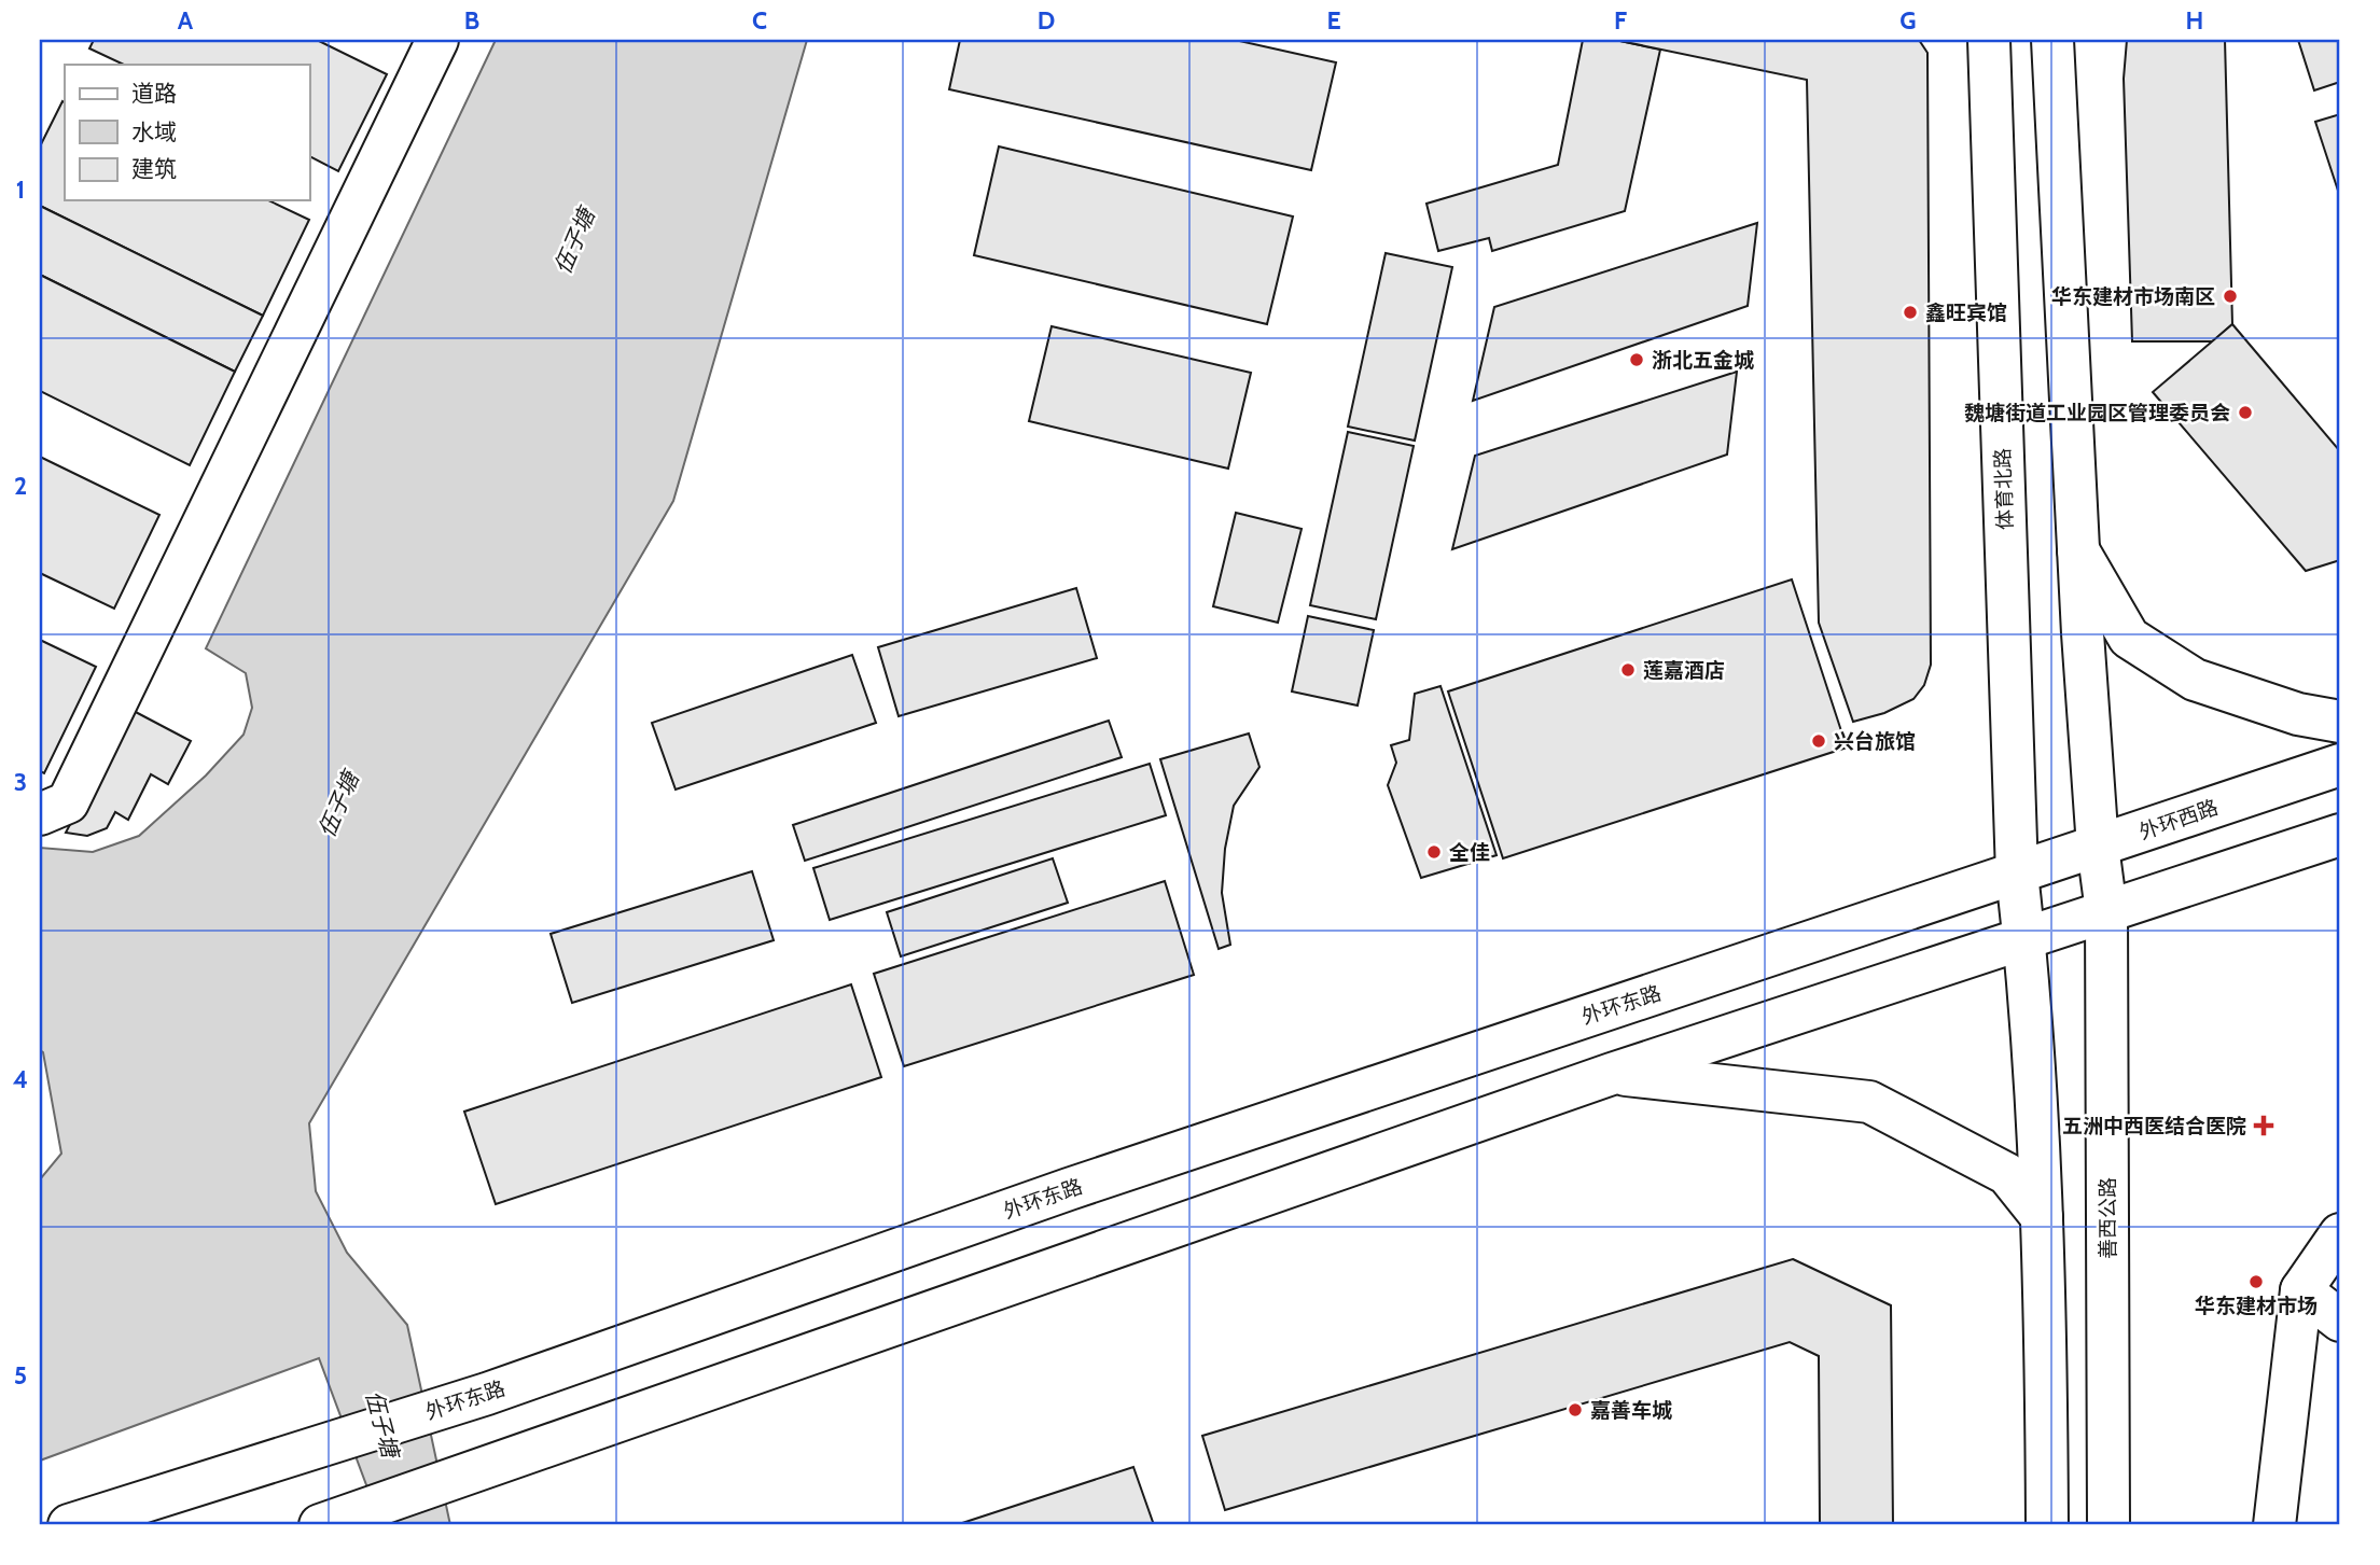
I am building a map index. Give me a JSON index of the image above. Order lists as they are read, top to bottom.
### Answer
{
  "streets": {
    "main road": [
      "体育北路",
      "外环西路",
      "外环东路",
      "善西公路"
    ]
  },
  "crossings": [
    ["体育北路", "外环西路"],
    ["体育北路", "外环东路"],
    ["外环西路", "外环东路"]
  ],
  "water": ["伍子塘"],
  "places": {
    "other": [
      "华东建材市场南区",
      "鑫旺宾馆",
      "浙北五金城",
      "魏塘街道工业园区管理委员会",
      "莲嘉酒店",
      "兴台旅馆",
      "全佳",
      "华东建材市场",
      "嘉善车城"
    ],
    "health": ["五洲中西医结合医院"]
  },
  "legend": ["道路", "水域", "建筑"],
  "grid": {
    "columns": [
      "A",
      "B",
      "C",
      "D",
      "E",
      "F",
      "G",
      "H"
    ],
    "rows": [
      "1",
      "2",
      "3",
      "4",
      "5"
    ]
  }
}
